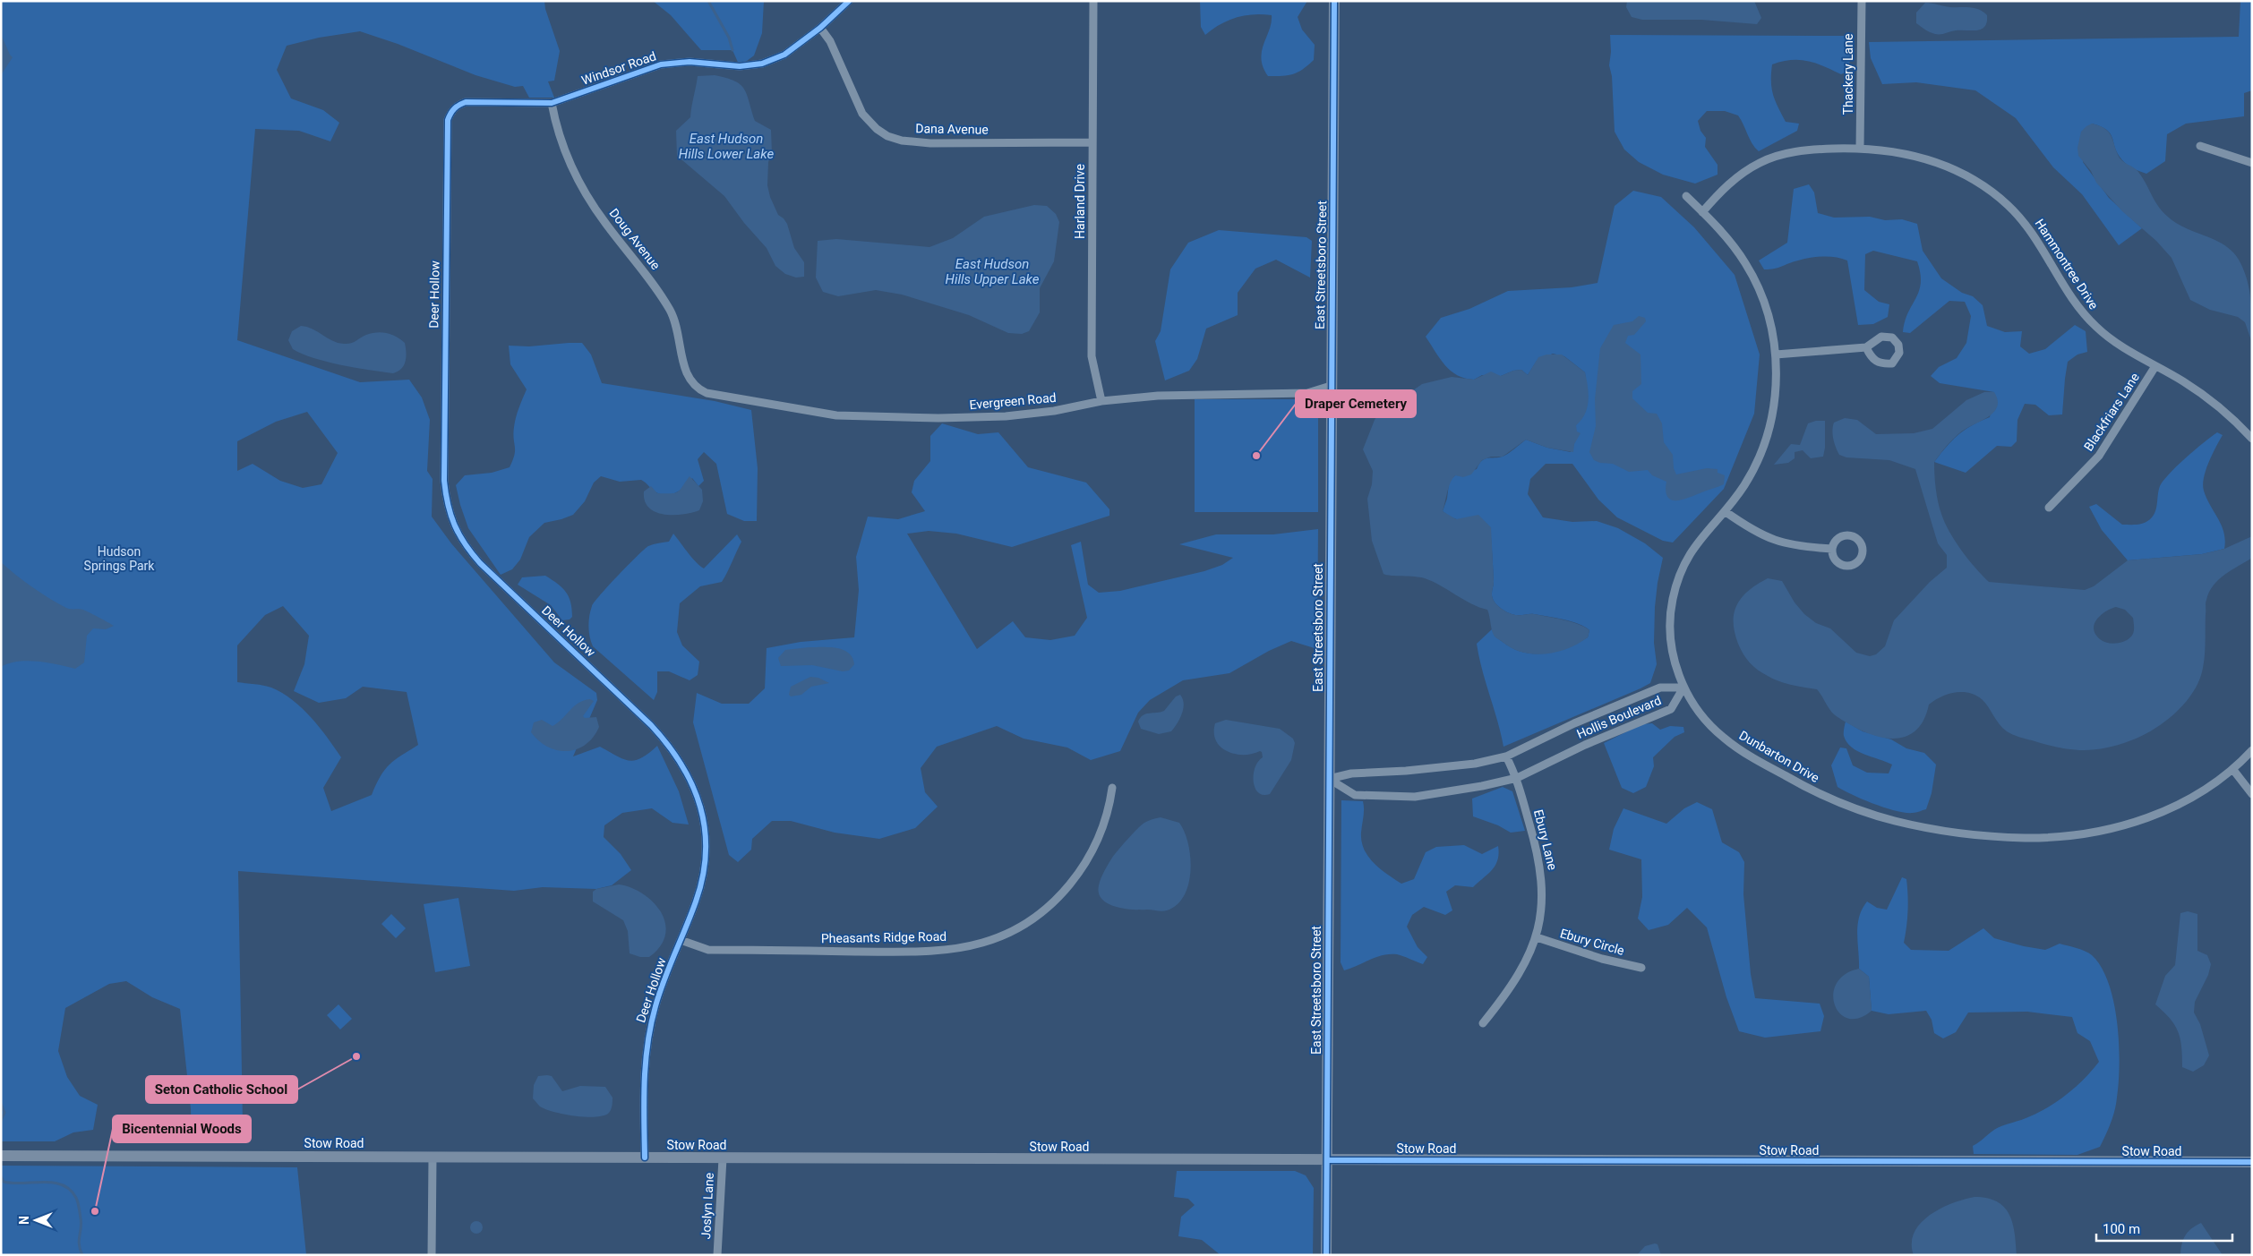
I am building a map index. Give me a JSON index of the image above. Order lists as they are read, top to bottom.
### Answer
{
  "streets": {
    "street": [
      "Windsor Road",
      "Thackery Lane",
      "Dana Avenue",
      "Harland Drive",
      "Doug Avenue",
      "Hammontree Drive",
      "East Streetsboro Street",
      "Deer Hollow",
      "Evergreen Road",
      "Blackfriars Lane",
      "Hollis Boulevard",
      "Dunbarton Drive",
      "Ebury Lane",
      "Pheasants Ridge Road",
      "Ebury Circle",
      "Stow Road",
      "Joslyn Lane"
    ]
  },
  "crossings": [
    ["Windsor Road", "Dana Avenue"],
    ["Windsor Road", "Doug Avenue"],
    ["Windsor Road", "Deer Hollow"],
    ["Thackery Lane", "Hammontree Drive"],
    ["Dana Avenue", "Harland Drive"],
    ["Harland Drive", "Evergreen Road"],
    ["Doug Avenue", "Evergreen Road"],
    ["Hammontree Drive", "Blackfriars Lane"],
    ["Hammontree Drive", "Dunbarton Drive"],
    ["East Streetsboro Street", "Evergreen Road"],
    ["East Streetsboro Street", "Hollis Boulevard"],
    ["East Streetsboro Street", "Stow Road"],
    ["Deer Hollow", "Pheasants Ridge Road"],
    ["Deer Hollow", "Stow Road"],
    ["Hollis Boulevard", "Dunbarton Drive"],
    ["Hollis Boulevard", "Ebury Lane"],
    ["Ebury Lane", "Ebury Circle"],
    ["Stow Road", "Joslyn Lane"]
  ],
  "water": ["East Hudson Hills Lower Lake", "East Hudson Hills Upper Lake"],
  "parks": ["Hudson Springs Park"],
  "places": ["Draper Cemetery", "Seton Catholic School", "Bicentennial Woods"],
  "scale_bar": "100 m",
  "north": "left"
}
